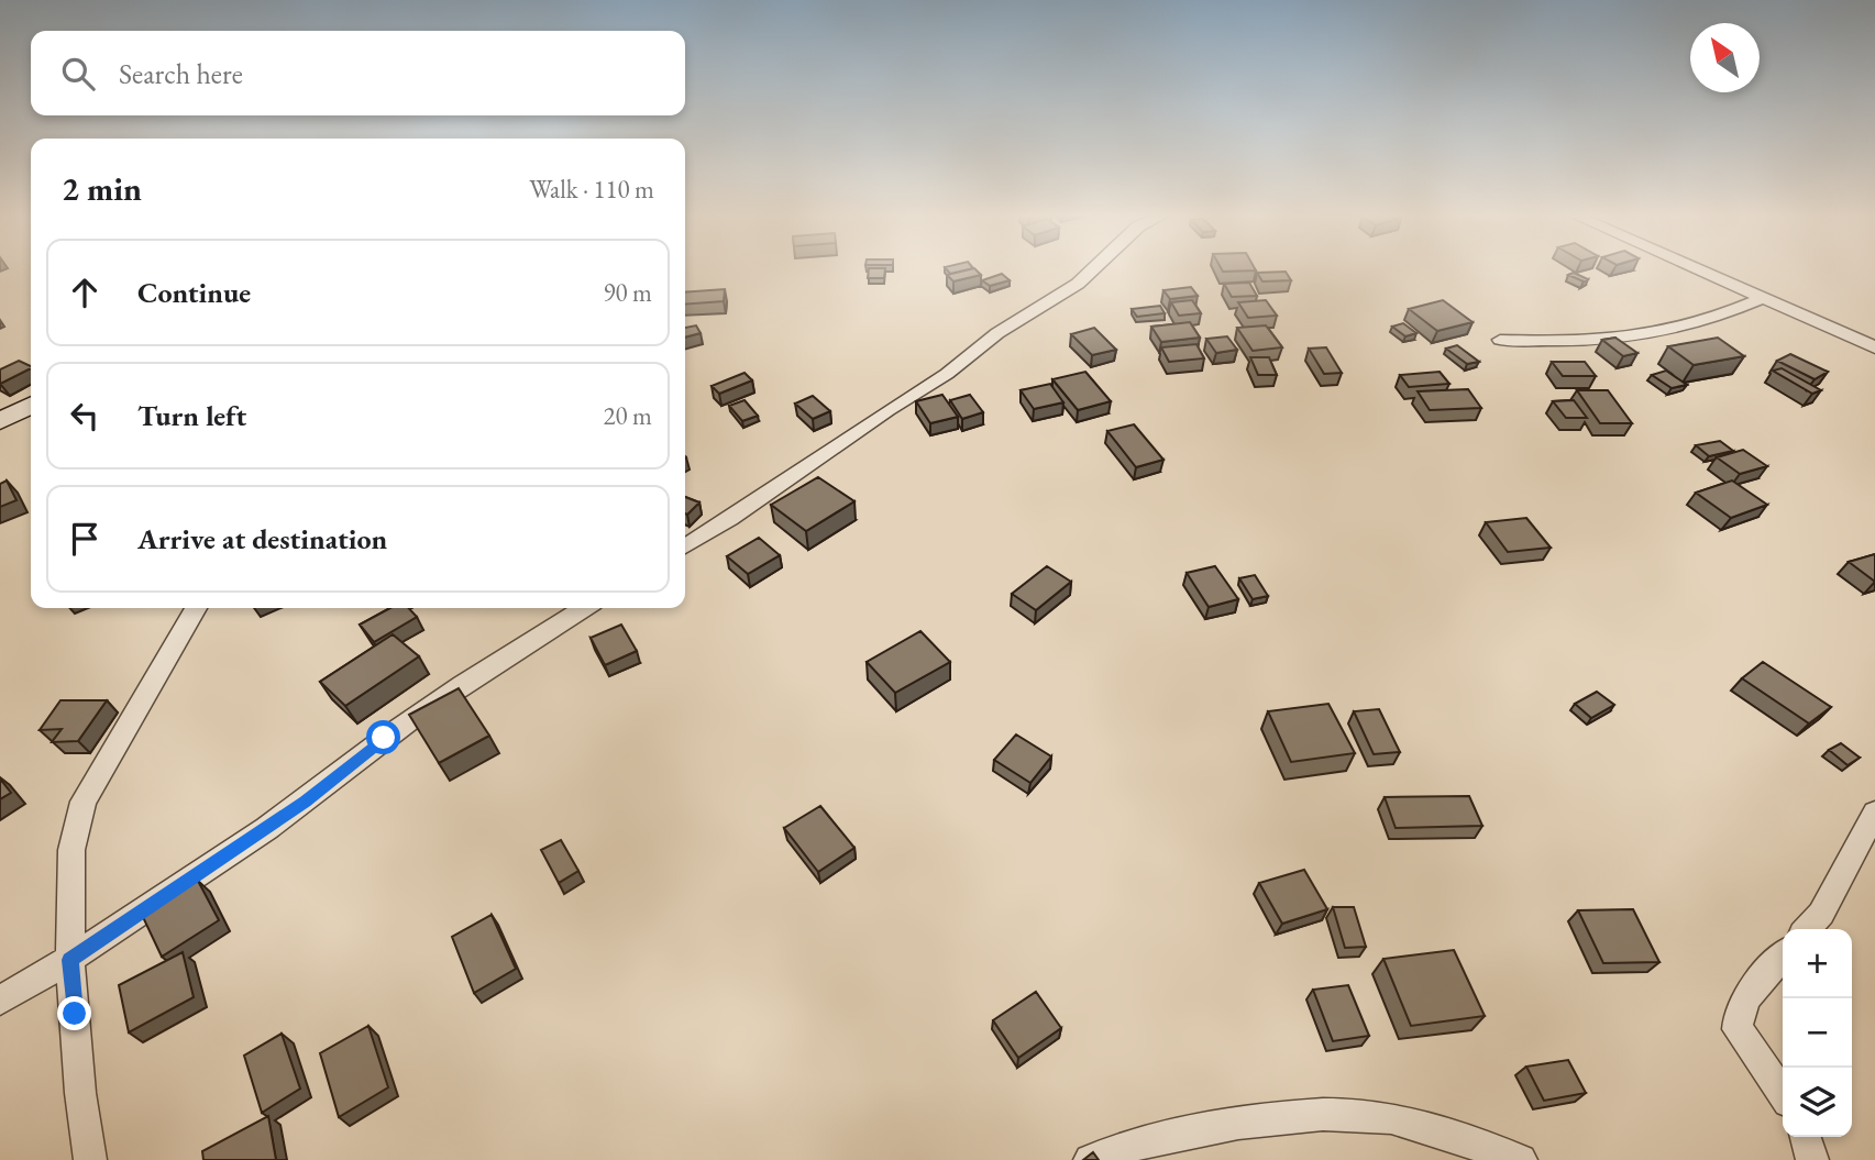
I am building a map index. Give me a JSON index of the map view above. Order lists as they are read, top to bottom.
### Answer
{
  "north": "top left",
  "page": {
    "search": "Search here",
    "heading": ["2 min", "Walk · 110 m"],
    "list": [
      ["Continue", "90 m"],
      ["Turn left", "20 m"],
      "Arrive at destination"
    ],
    "map_buttons": ["+", "−"]
  }
}
